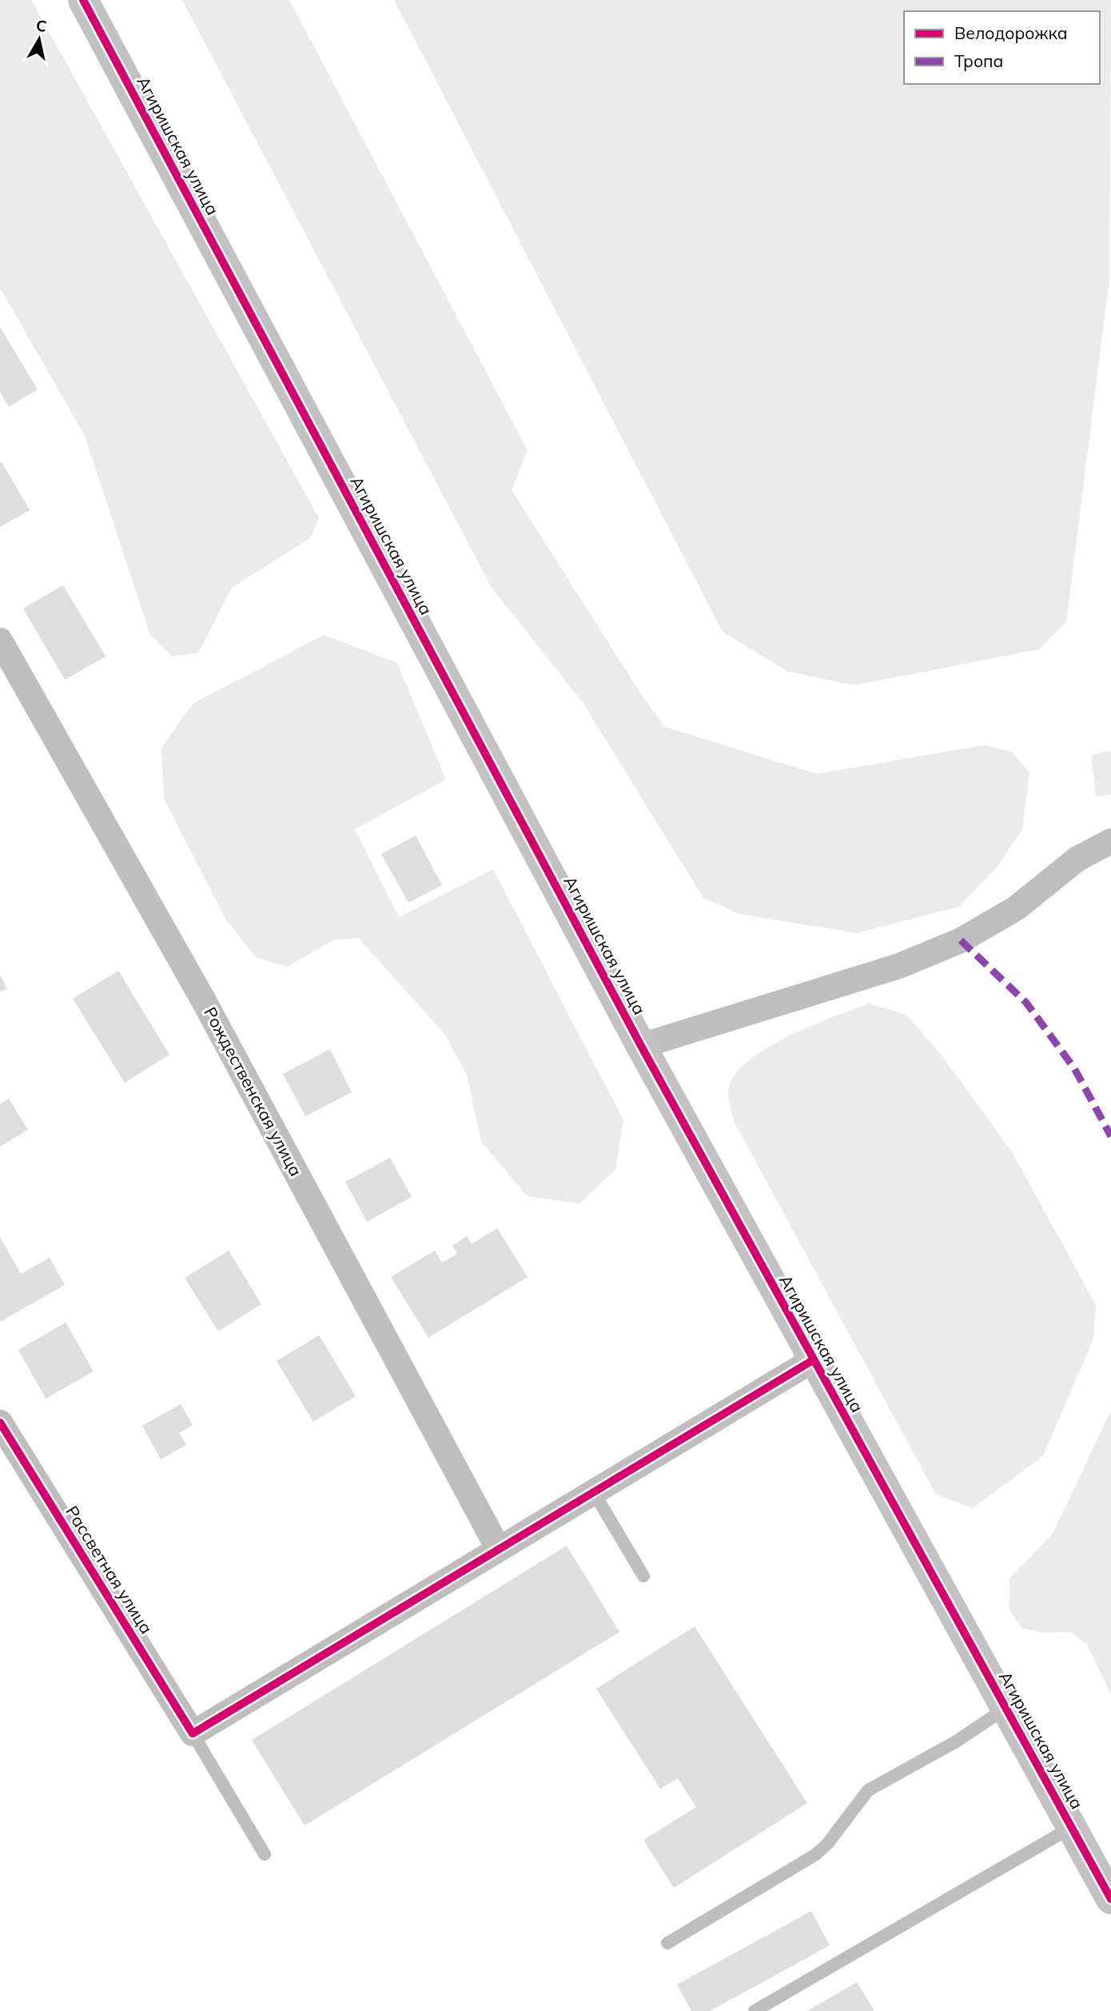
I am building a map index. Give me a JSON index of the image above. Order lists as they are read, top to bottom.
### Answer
{
  "streets": {
    "street": ["Агиришская улица", "Рождественская улица", "Рассветная улица"]
  },
  "legend": ["Велодорожка", "Тропа"],
  "north": "top"
}
